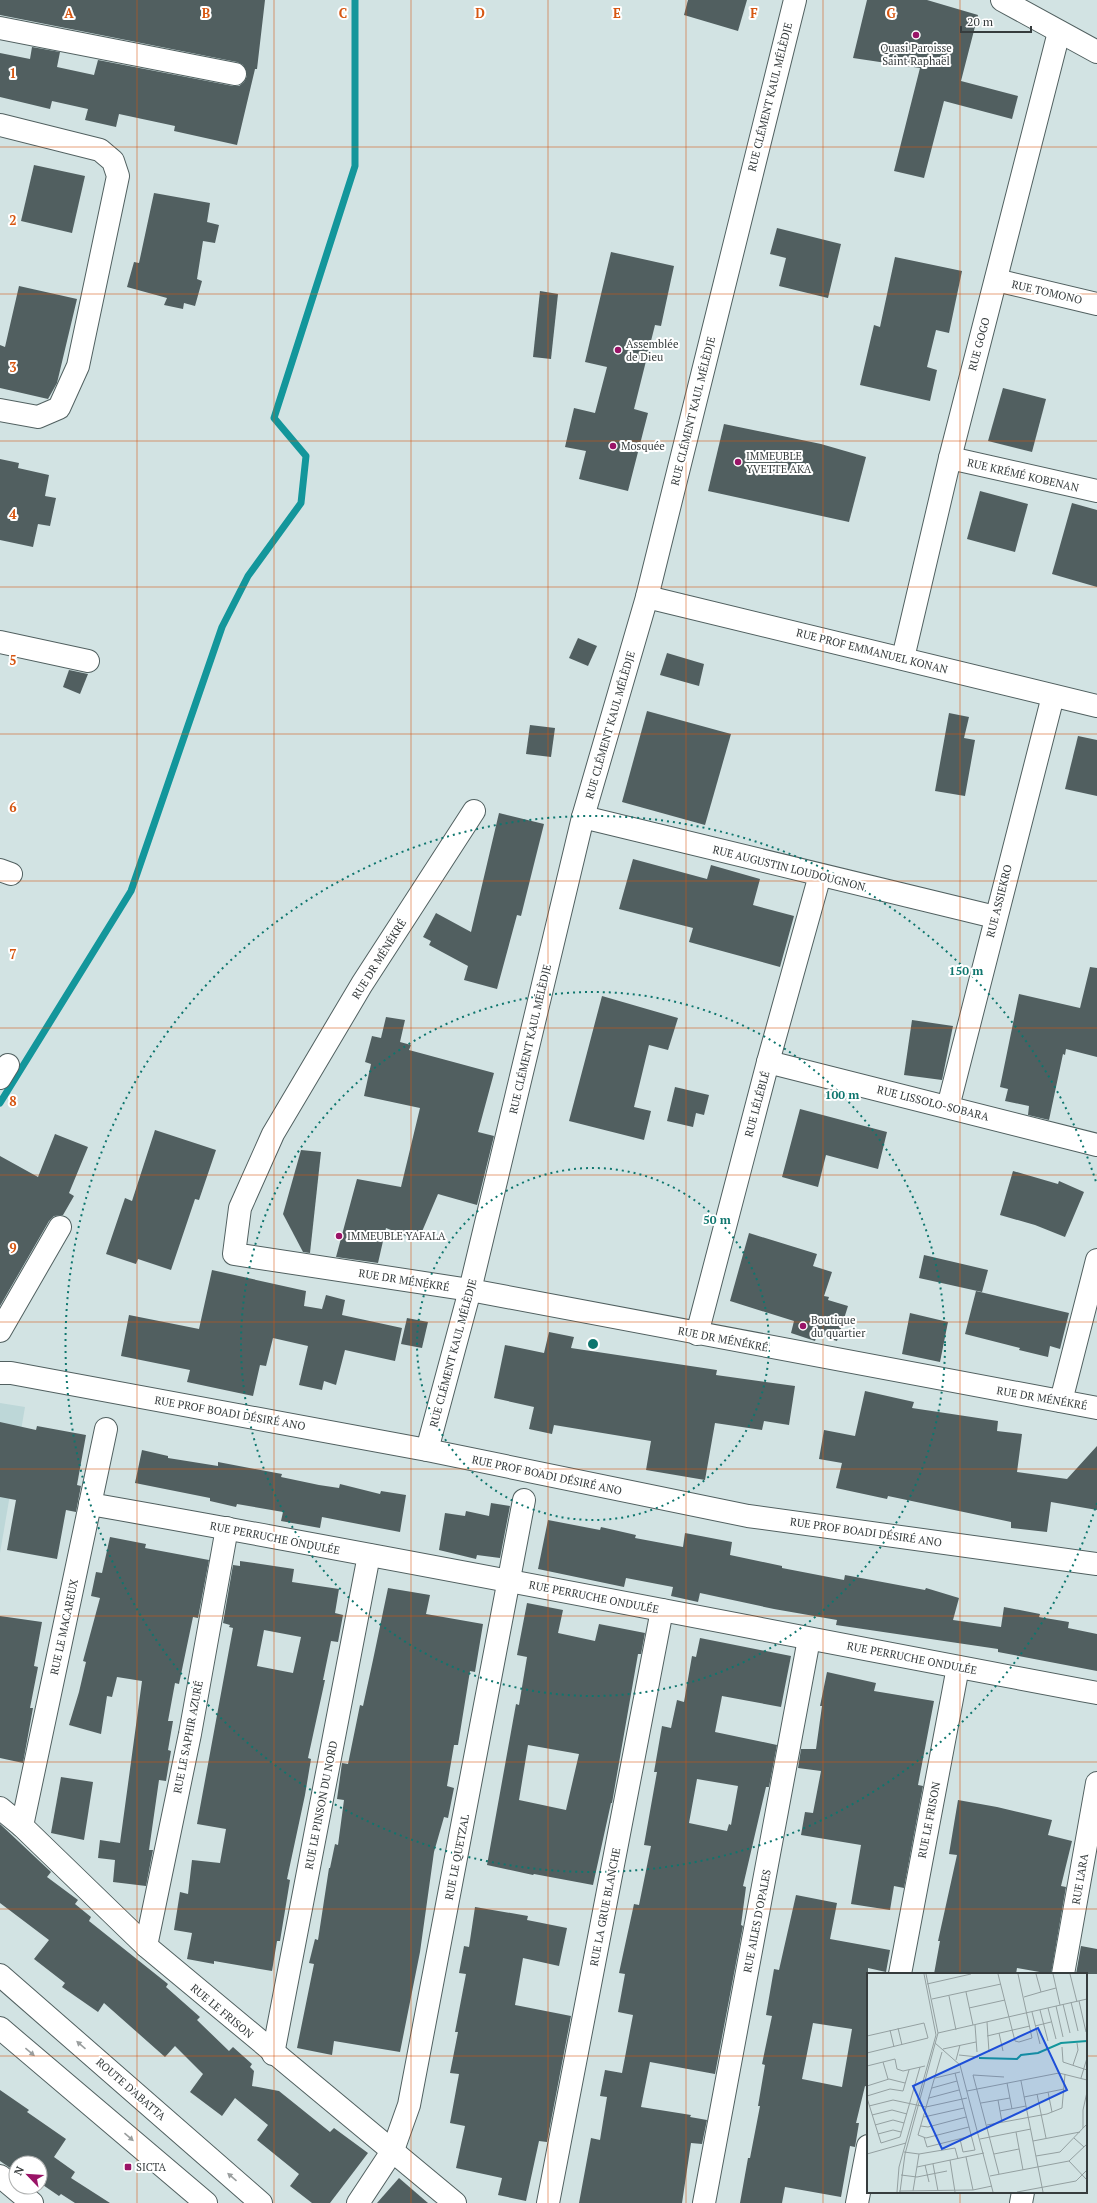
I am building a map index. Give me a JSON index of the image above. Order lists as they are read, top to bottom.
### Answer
{
  "streets": {
    "street": [
      "RUE CLÉMENT KAUL MÉLÈDJE",
      "RUE TOMONO",
      "RUE GOGO",
      "RUE KRÉMÉ KOBENAN",
      "RUE PROF EMMANUEL KONAN",
      "RUE AUGUSTIN LOUDOUGNON",
      "RUE ASSIEKRO",
      "RUE DR MÉNÉKRÉ",
      "RUE LISSOLO-SOBARA",
      "RUE LÉLÉBLÉ",
      "RUE PROF BOADI DÉSIRÉ ANO",
      "RUE PERRUCHE ONDULÉE",
      "RUE LE MACAREUX",
      "RUE LE SAPHIR AZURÉ",
      "RUE LE PINSON DU NORD",
      "RUE LE FRISON",
      "RUE LE QUETZAL",
      "RUE L'ARA",
      "RUE LA GRUE BLANCHE",
      "RUE AILES D'OPALES",
      "ROUTE D'ABATTA"
    ]
  },
  "crossings": [
    ["RUE CLÉMENT KAUL MÉLÈDJE", "RUE PROF EMMANUEL KONAN"],
    ["RUE CLÉMENT KAUL MÉLÈDJE", "RUE AUGUSTIN LOUDOUGNON"],
    ["RUE CLÉMENT KAUL MÉLÈDJE", "RUE DR MÉNÉKRÉ"],
    ["RUE CLÉMENT KAUL MÉLÈDJE", "RUE PROF BOADI DÉSIRÉ ANO"],
    ["RUE TOMONO", "RUE GOGO"],
    ["RUE GOGO", "RUE KRÉMÉ KOBENAN"],
    ["RUE GOGO", "RUE PROF EMMANUEL KONAN"],
    ["RUE PROF EMMANUEL KONAN", "RUE ASSIEKRO"],
    ["RUE AUGUSTIN LOUDOUGNON", "RUE ASSIEKRO"],
    ["RUE AUGUSTIN LOUDOUGNON", "RUE LÉLÉBLÉ"],
    ["RUE ASSIEKRO", "RUE LISSOLO-SOBARA"],
    ["RUE DR MÉNÉKRÉ", "RUE LÉLÉBLÉ"],
    ["RUE LISSOLO-SOBARA", "RUE LÉLÉBLÉ"],
    ["RUE PERRUCHE ONDULÉE", "RUE LE MACAREUX"],
    ["RUE PERRUCHE ONDULÉE", "RUE LE SAPHIR AZURÉ"],
    ["RUE PERRUCHE ONDULÉE", "RUE LE PINSON DU NORD"],
    ["RUE PERRUCHE ONDULÉE", "RUE LE FRISON"],
    ["RUE PERRUCHE ONDULÉE", "RUE LE QUETZAL"],
    ["RUE PERRUCHE ONDULÉE", "RUE LA GRUE BLANCHE"],
    ["RUE PERRUCHE ONDULÉE", "RUE AILES D'OPALES"],
    ["RUE LE MACAREUX", "RUE LE FRISON"],
    ["RUE LE SAPHIR AZURÉ", "RUE LE FRISON"],
    ["RUE LE PINSON DU NORD", "RUE LE FRISON"],
    ["RUE LE FRISON", "RUE LE QUETZAL"]
  ],
  "places": {
    "other": [
      "Quasi Paroisse Saint Raphaël",
      "Assemblée de Dieu",
      "Mosquée",
      "IMMEUBLE YVETTE AKA",
      "IMMEUBLE YAFALA",
      "Boutique du quartier"
    ],
    "transit": ["SICTA"]
  },
  "scale_bar": "20 m",
  "north": "top left",
  "grid": {
    "columns": [
      "A",
      "B",
      "C",
      "D",
      "E",
      "F",
      "G"
    ],
    "rows": [
      "1",
      "2",
      "3",
      "4",
      "5",
      "6",
      "7",
      "8",
      "9"
    ]
  },
  "rings": ["150 m", "100 m", "50 m"]
}
